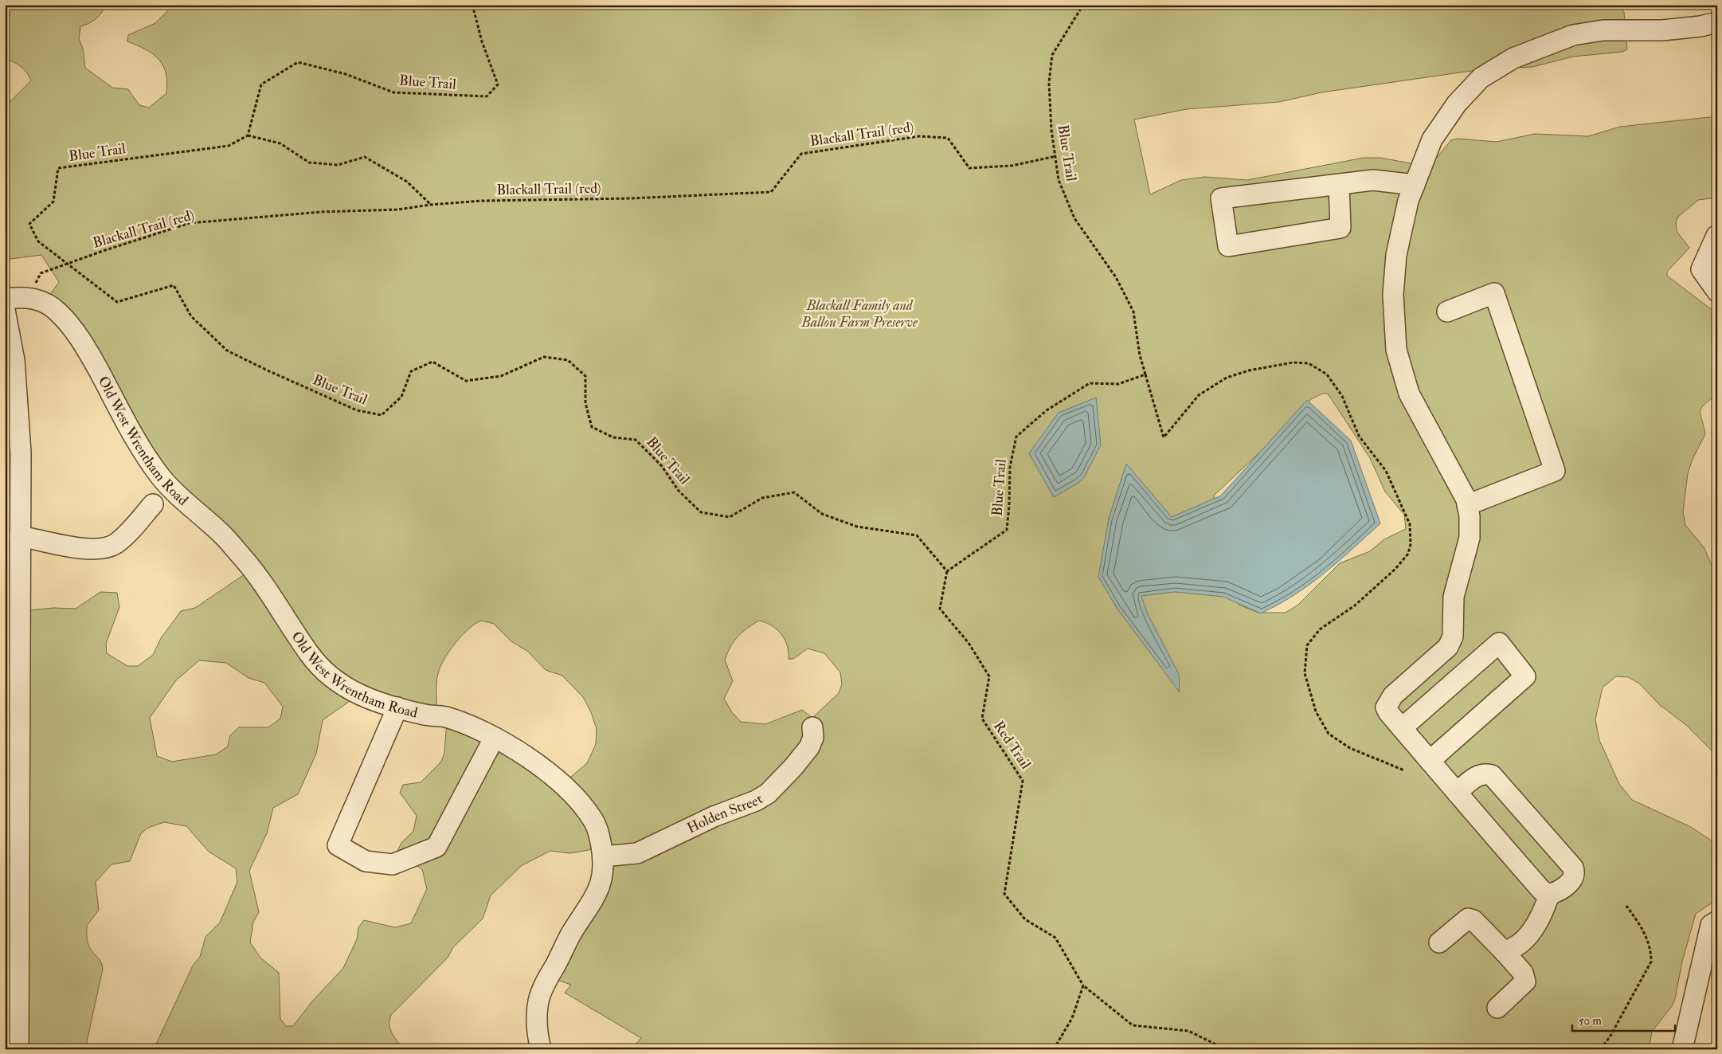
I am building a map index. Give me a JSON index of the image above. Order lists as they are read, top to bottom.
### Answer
{
  "streets": {
    "street": ["Old West Wrentham Road", "Holden Street"],
    "path": ["Blue Trail", "Blackall Trail (red)", "Red Trail"]
  },
  "crossings": [
    ["Blue Trail", "Blackall Trail (red)"],
    ["Blue Trail", "Red Trail"],
    ["Blackall Trail (red)", "Old West Wrentham Road"],
    ["Old West Wrentham Road", "Holden Street"]
  ],
  "parks": ["Blackall Family and Ballou Farm Preserve"],
  "scale_bar": "50 m"
}
